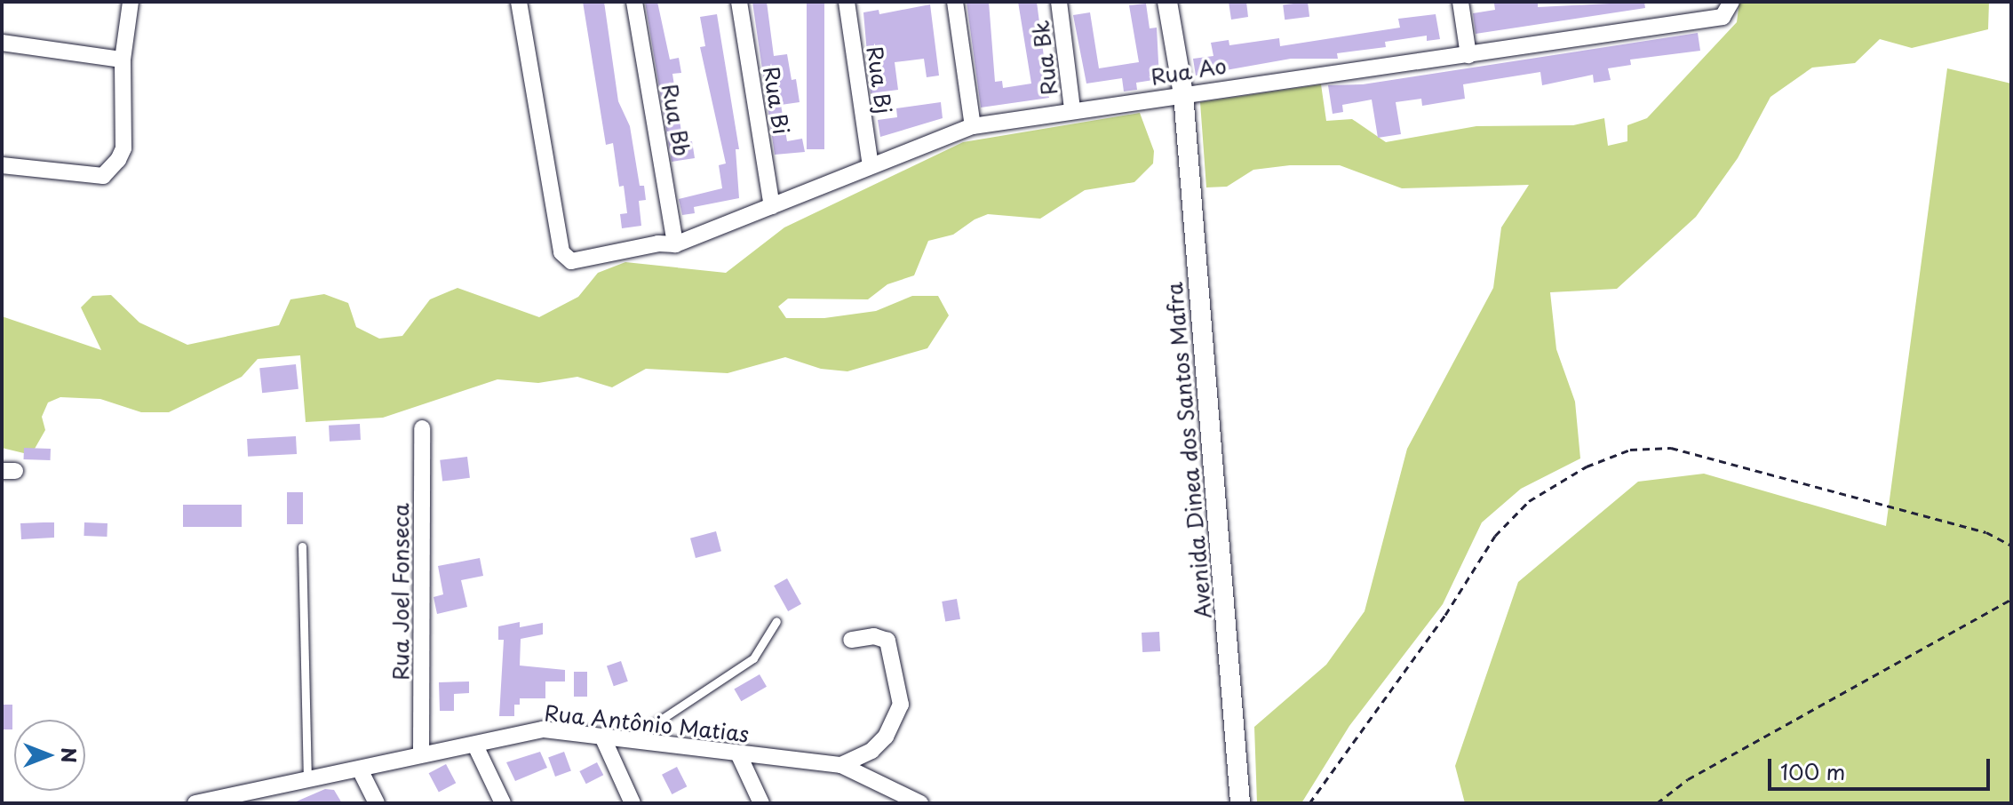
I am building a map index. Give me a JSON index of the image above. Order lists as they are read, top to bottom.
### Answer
{
  "streets": {
    "street": [
      "Rua Bk",
      "Rua Ao",
      "Rua Bj",
      "Rua Bi",
      "Rua Bb",
      "Avenida Dinea dos Santos Mafra",
      "Rua Joel Fonseca",
      "Rua Antônio Matias"
    ]
  },
  "crossings": [
    ["Rua Bk", "Rua Ao"],
    ["Rua Ao", "Rua Bj"],
    ["Rua Ao", "Rua Bi"],
    ["Rua Ao", "Rua Bb"],
    ["Rua Ao", "Avenida Dinea dos Santos Mafra"],
    ["Rua Joel Fonseca", "Rua Antônio Matias"]
  ],
  "scale_bar": "100 m",
  "north": "right"
}
